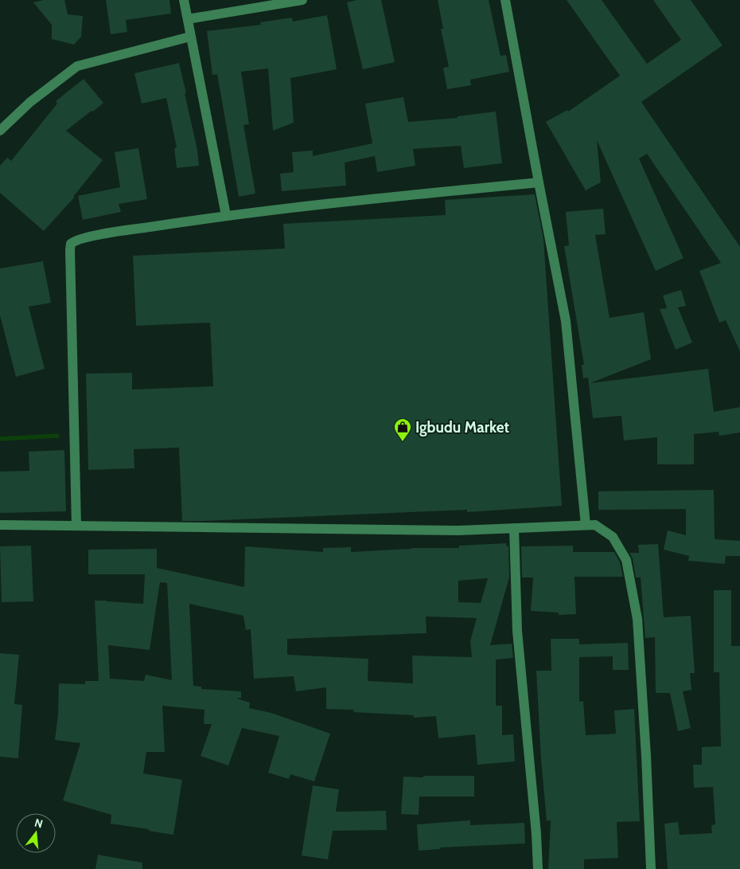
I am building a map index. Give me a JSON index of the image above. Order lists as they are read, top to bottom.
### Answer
{
  "places": {
    "shop": ["Igbudu Market"]
  },
  "north": "top"
}
